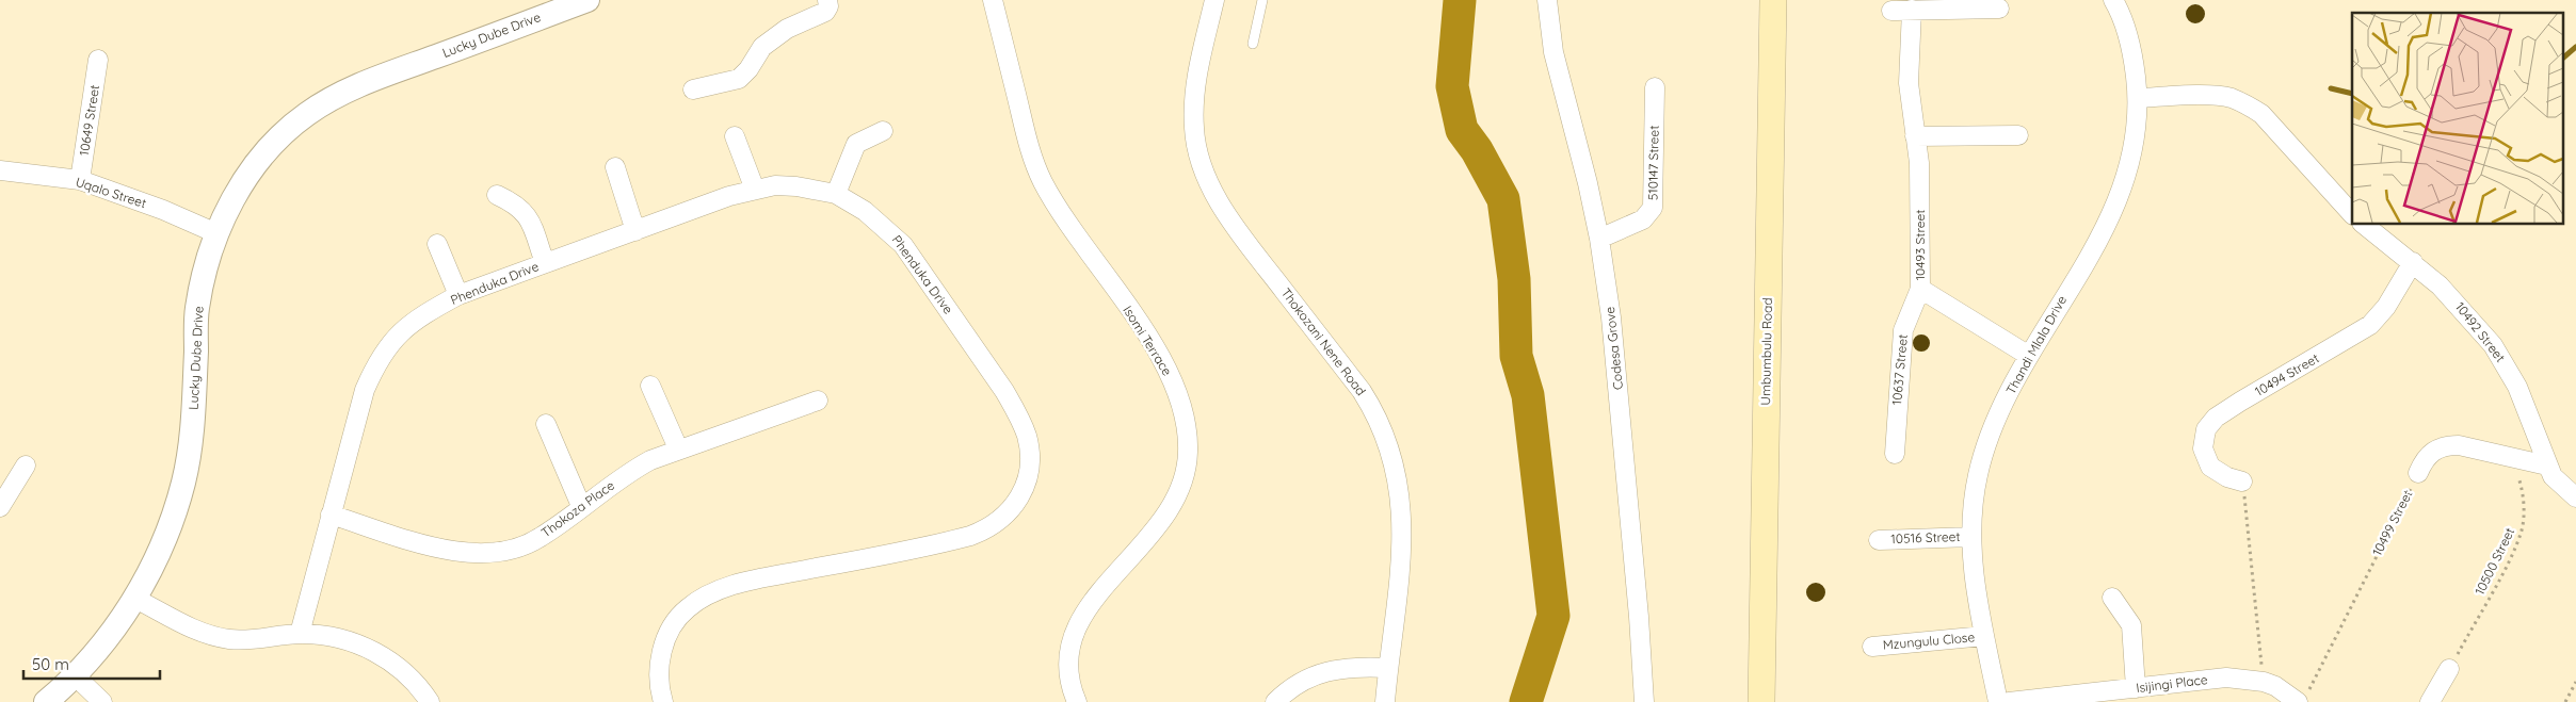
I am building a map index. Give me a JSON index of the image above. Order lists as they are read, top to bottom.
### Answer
{
  "streets": {
    "main road": ["Umbumbulu Road"],
    "street": [
      "Lucky Dube Drive",
      "10649 Street",
      "510147 Street",
      "Uqalo Street",
      "10493 Street",
      "Phenduka Drive",
      "10492 Street",
      "Isomi Terrace",
      "Thokozani Nene Road",
      "Thandi Mlala Drive",
      "Codesa Grove",
      "10637 Street",
      "10494 Street",
      "Thokoza Place",
      "10516 Street",
      "Mzungulu Close",
      "Isijingi Place"
    ],
    "path": ["10499 Street", "10500 Street"]
  },
  "crossings": [
    ["Lucky Dube Drive", "Uqalo Street"],
    ["10649 Street", "Uqalo Street"],
    ["510147 Street", "Codesa Grove"],
    ["10493 Street", "Thandi Mlala Drive"],
    ["10493 Street", "10637 Street"],
    ["Phenduka Drive", "Thokoza Place"],
    ["10492 Street", "10494 Street"],
    ["Thandi Mlala Drive", "10516 Street"],
    ["Thandi Mlala Drive", "Mzungulu Close"],
    ["10499 Street", "Isijingi Place"]
  ],
  "scale_bar": "50 m"
}
